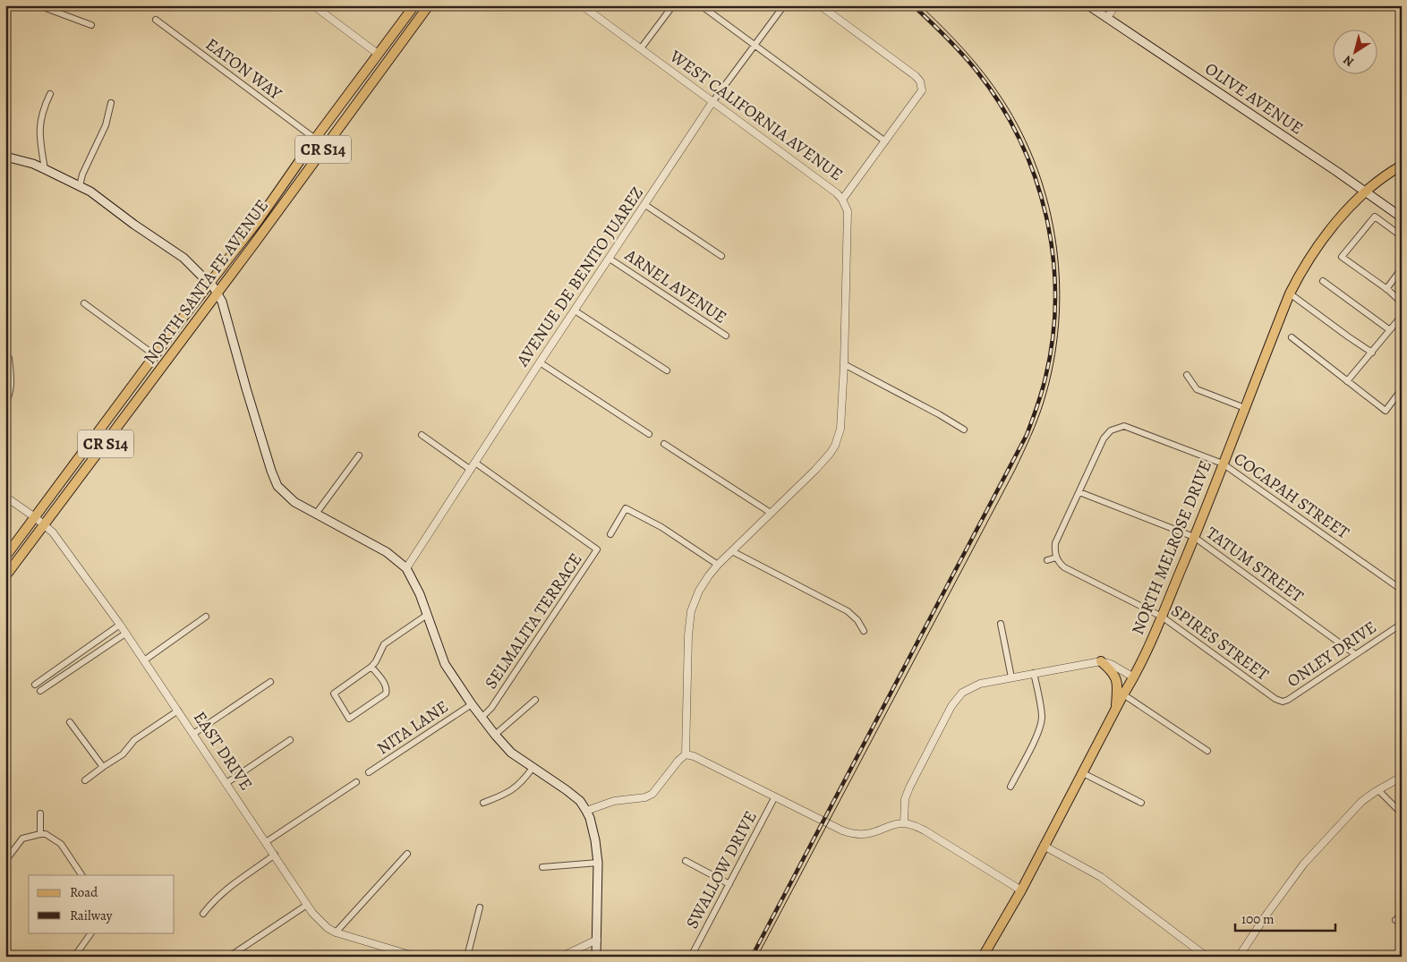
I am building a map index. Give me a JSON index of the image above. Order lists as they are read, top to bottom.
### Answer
{
  "streets": {
    "main road": [
      "OLIVE AVENUE",
      "CR S14",
      "NORTH SANTA FE AVENUE",
      "NORTH MELROSE DRIVE"
    ],
    "street": [
      "EATON WAY",
      "WEST CALIFORNIA AVENUE",
      "AVENUE DE BENITO JUAREZ",
      "ARNEL AVENUE",
      "COCAPAH STREET",
      "TATUM STREET",
      "SELMALITA TERRACE",
      "SPIRES STREET",
      "ONLEY DRIVE",
      "NITA LANE",
      "EAST DRIVE",
      "SWALLOW DRIVE"
    ]
  },
  "crossings": [
    ["EATON WAY", "NORTH SANTA FE AVENUE"],
    ["OLIVE AVENUE", "NORTH MELROSE DRIVE"],
    ["WEST CALIFORNIA AVENUE", "AVENUE DE BENITO JUAREZ"],
    ["AVENUE DE BENITO JUAREZ", "ARNEL AVENUE"],
    ["AVENUE DE BENITO JUAREZ", "SELMALITA TERRACE"],
    ["NORTH SANTA FE AVENUE", "EAST DRIVE"],
    ["COCAPAH STREET", "NORTH MELROSE DRIVE"],
    ["COCAPAH STREET", "TATUM STREET"],
    ["NORTH MELROSE DRIVE", "TATUM STREET"],
    ["NORTH MELROSE DRIVE", "SPIRES STREET"],
    ["TATUM STREET", "ONLEY DRIVE"],
    ["SPIRES STREET", "ONLEY DRIVE"]
  ],
  "legend": ["Road", "Railway"],
  "scale_bar": "100 m",
  "north": "bottom left"
}
